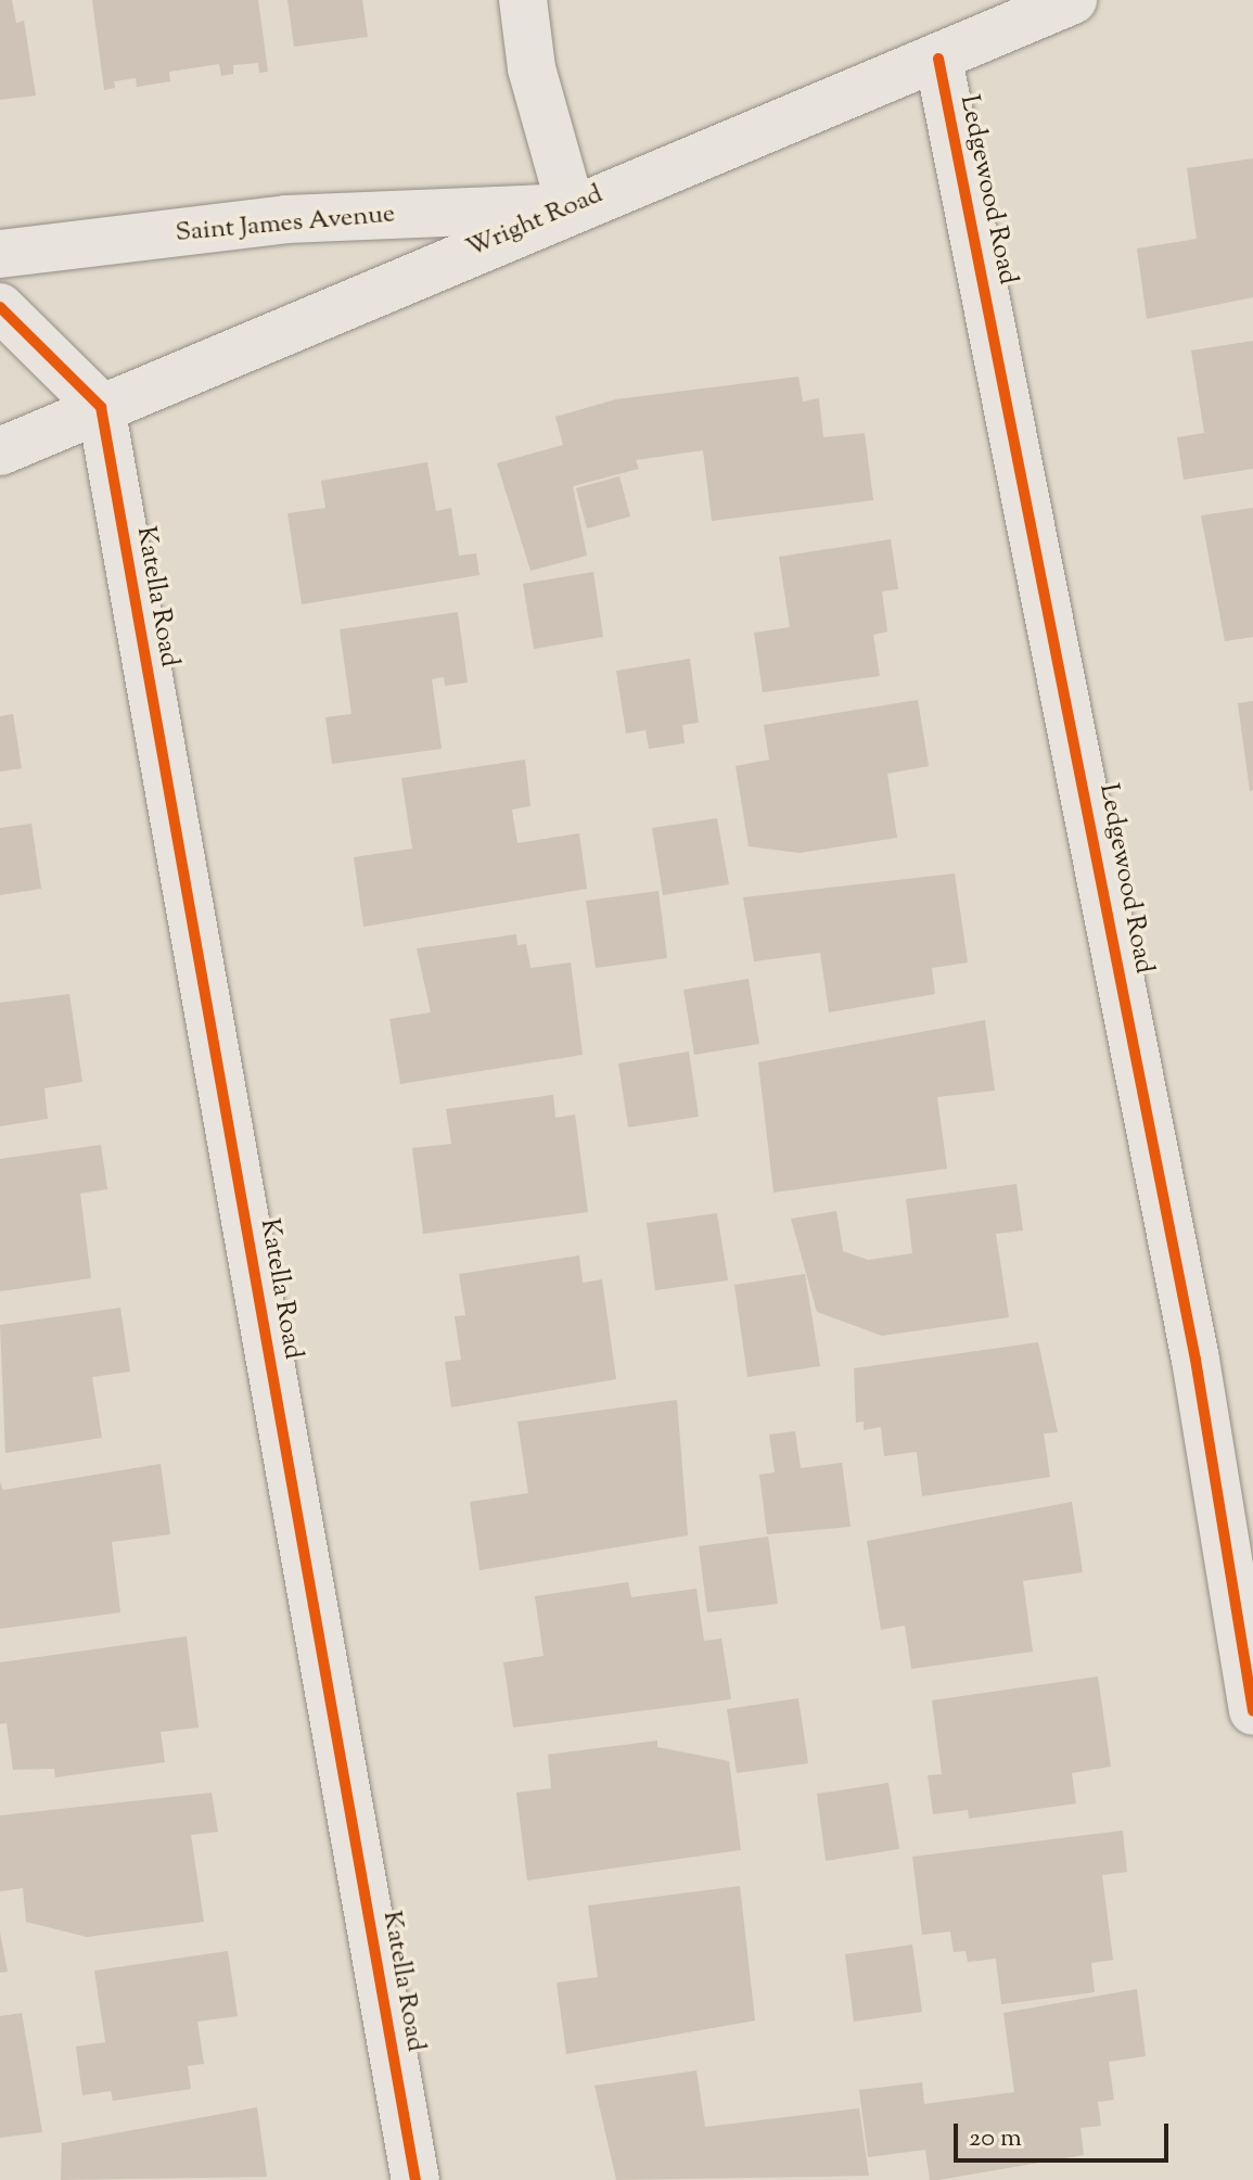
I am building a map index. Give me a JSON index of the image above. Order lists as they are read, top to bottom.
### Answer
{
  "streets": {
    "street": [
      "Ledgewood Road",
      "Wright Road",
      "Saint James Avenue",
      "Katella Road"
    ]
  },
  "crossings": [
    ["Ledgewood Road", "Wright Road"],
    ["Wright Road", "Saint James Avenue"],
    ["Wright Road", "Katella Road"]
  ],
  "scale_bar": "20 m"
}
